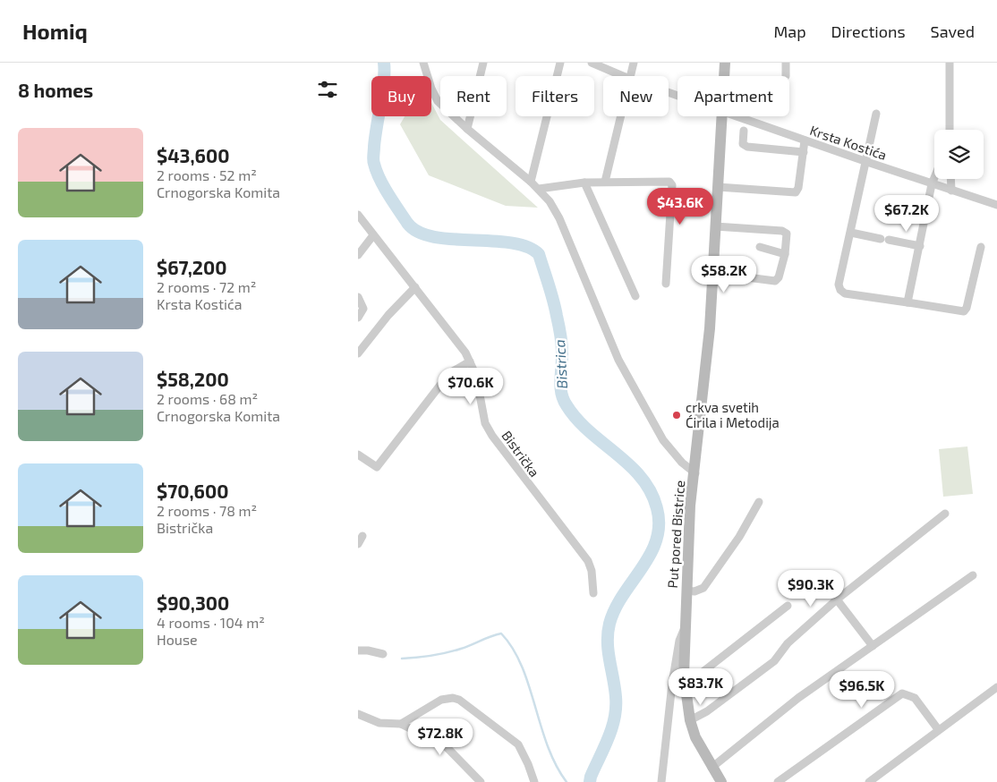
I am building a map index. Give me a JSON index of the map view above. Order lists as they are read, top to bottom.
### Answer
{
  "streets": {
    "street": ["Krsta Kostića", "Bistrička", "Put pored Bistrice"]
  },
  "water": ["Bistrica"],
  "places": ["crkva svetih Ćirila i Metodija"],
  "page": {
    "header": "Homiq",
    "nav": ["Map", "Directions", "Saved"],
    "heading": "8 homes",
    "chip": [
      "Buy",
      "Rent",
      "Filters",
      "New",
      "Apartment"
    ],
    "list": [
      {
        "name": "$43,600",
        "note": "2 rooms · 52 m² · Crnogorska Komita"
      },
      {
        "name": "$67,200",
        "note": "2 rooms · 72 m² · Krsta Kostića"
      },
      {
        "name": "$58,200",
        "note": "2 rooms · 68 m² · Crnogorska Komita"
      },
      {
        "name": "$70,600",
        "note": "2 rooms · 78 m² · Bistrička"
      },
      {
        "name": "$90,300",
        "note": "4 rooms · 104 m² · House"
      }
    ],
    "price": [
      "$43.6K",
      "$67.2K",
      "$58.2K",
      "$70.6K",
      "$90.3K",
      "$83.7K",
      "$96.5K",
      "$72.8K"
    ]
  }
}
